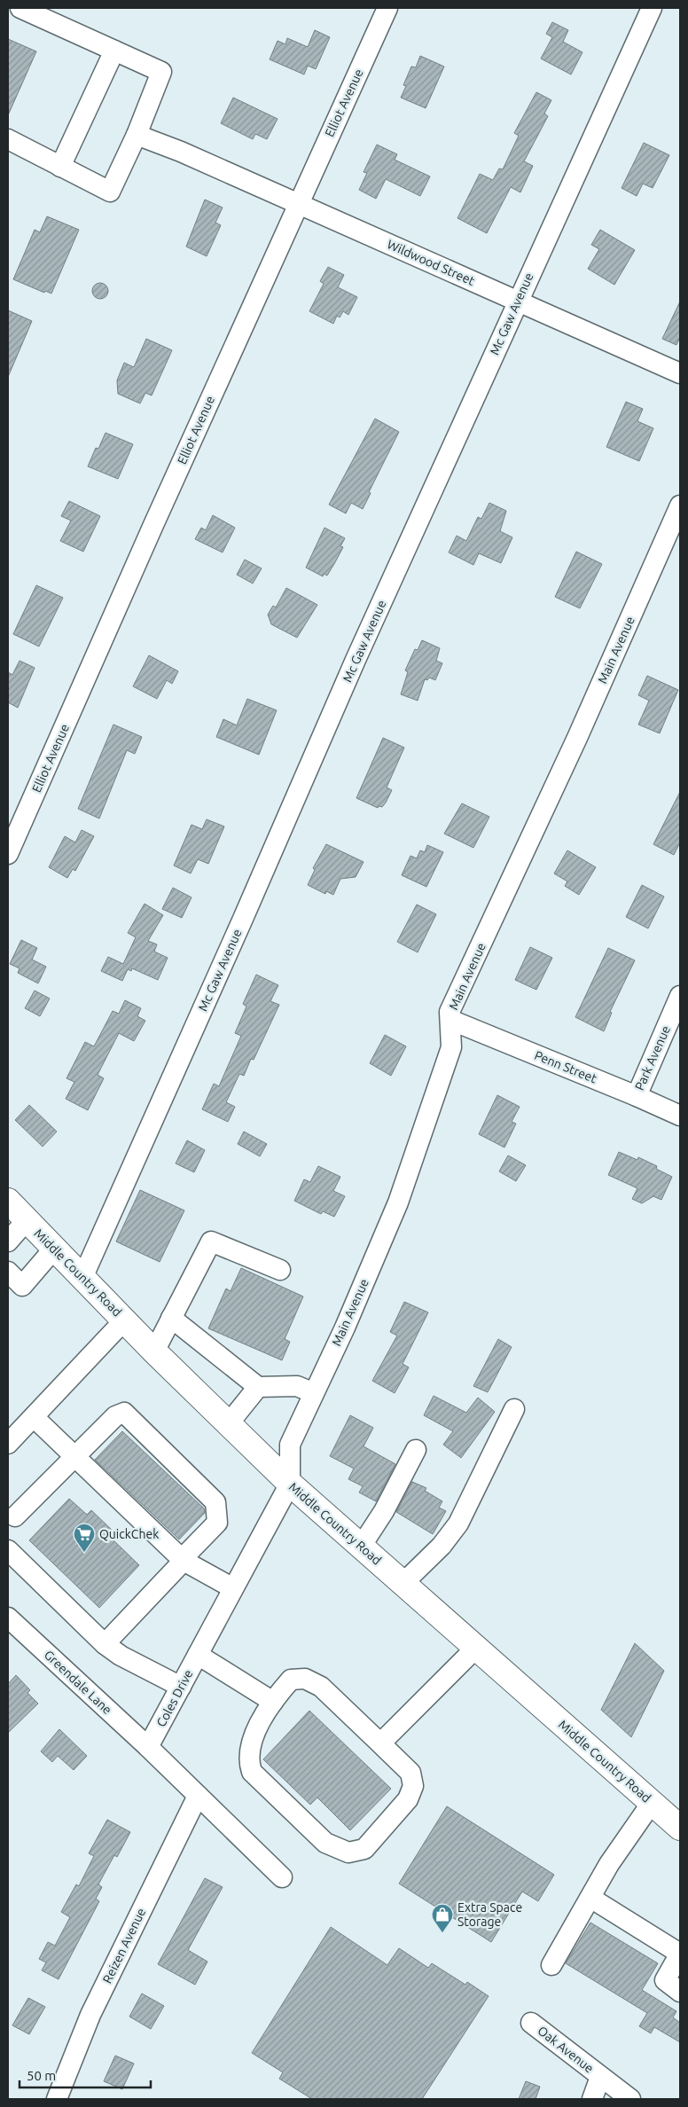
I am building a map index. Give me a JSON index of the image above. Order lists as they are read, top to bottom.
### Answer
{
  "streets": {
    "main road": ["Middle Country Road"],
    "street": [
      "Elliot Avenue",
      "Wildwood Street",
      "Mc Gaw Avenue",
      "Main Avenue",
      "Park Avenue",
      "Penn Street",
      "Greendale Lane",
      "Coles Drive",
      "Reizen Avenue",
      "Oak Avenue"
    ]
  },
  "crossings": [
    ["Elliot Avenue", "Wildwood Street"],
    ["Wildwood Street", "Mc Gaw Avenue"],
    ["Mc Gaw Avenue", "Middle Country Road"],
    ["Main Avenue", "Penn Street"],
    ["Main Avenue", "Middle Country Road"],
    ["Main Avenue", "Coles Drive"],
    ["Park Avenue", "Penn Street"],
    ["Middle Country Road", "Coles Drive"],
    ["Greendale Lane", "Coles Drive"]
  ],
  "places": {
    "supermarket": ["QuickChek"],
    "shop": ["Extra Space Storage"]
  },
  "scale_bar": "50 m"
}
